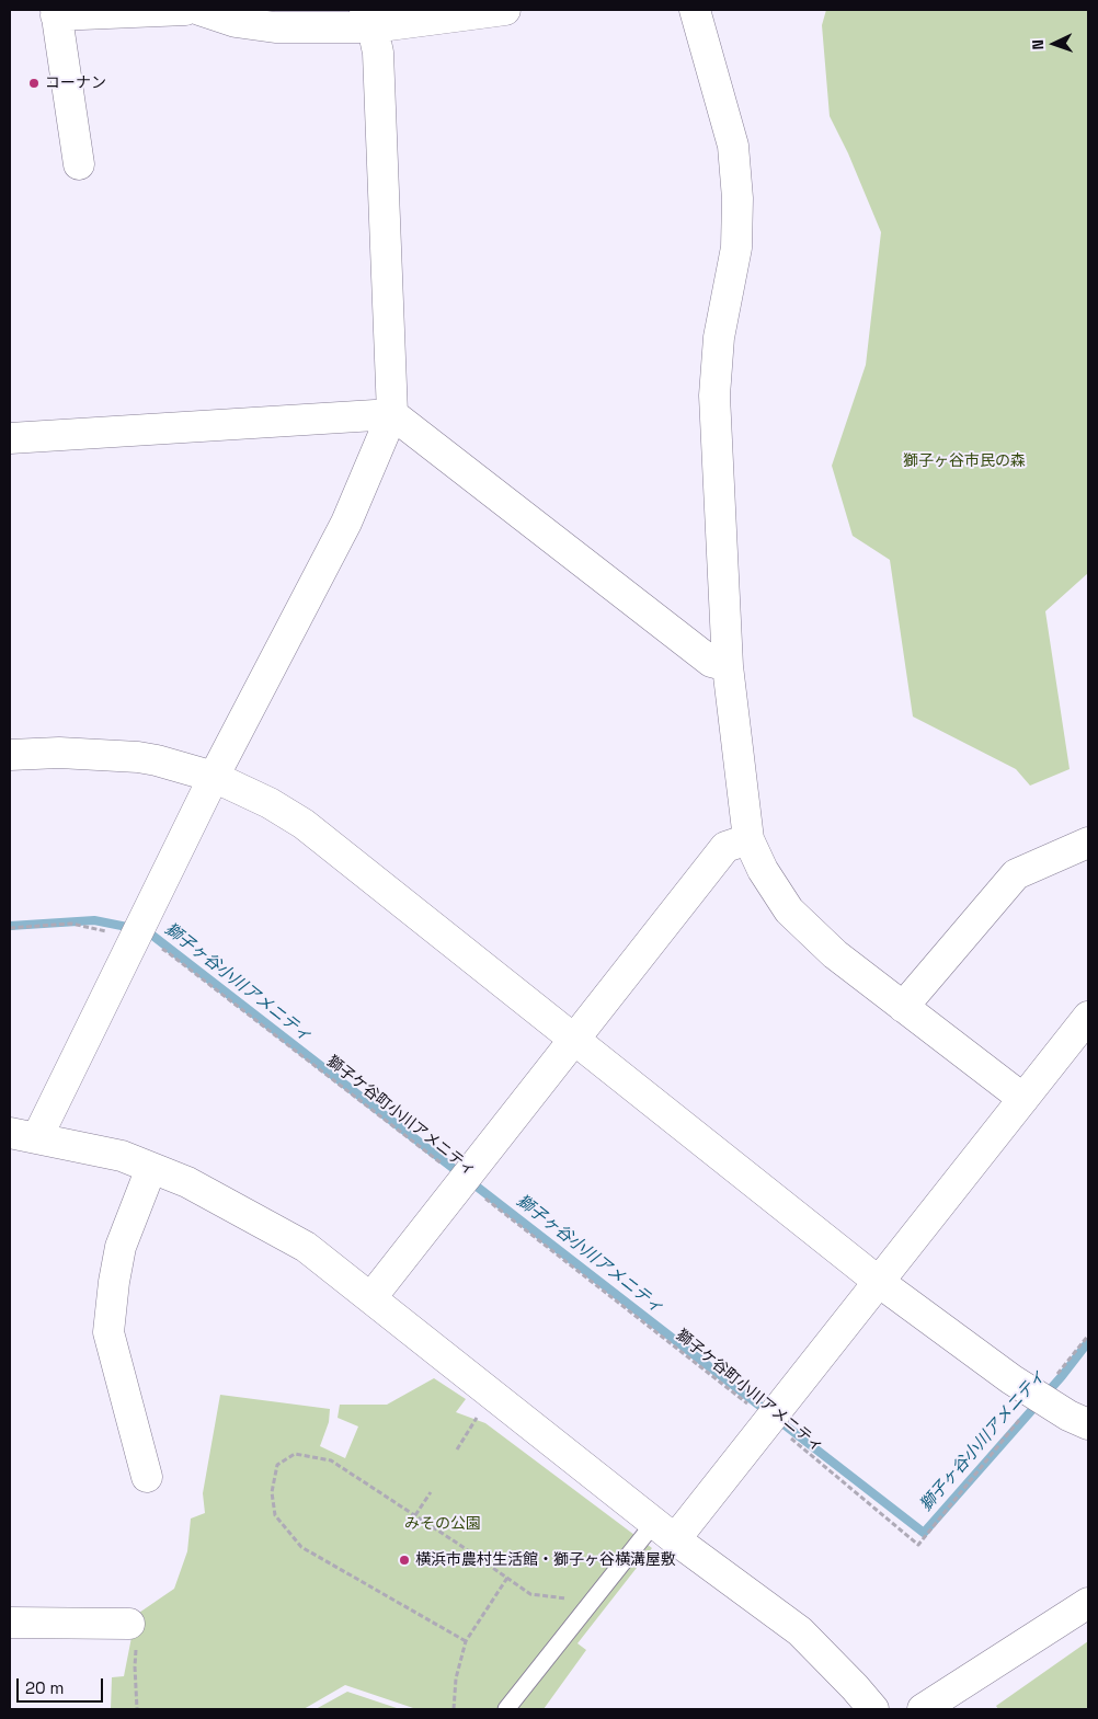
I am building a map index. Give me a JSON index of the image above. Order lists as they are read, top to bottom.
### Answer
{
  "streets": {
    "path": ["獅子ケ谷町小川アメニティ"]
  },
  "water": ["獅子ヶ谷小川アメニティ"],
  "parks": ["獅子ヶ谷市民の森", "みその公園"],
  "places": ["コーナン", "横浜市農村生活館・獅子ヶ谷横溝屋敷"],
  "scale_bar": "20 m",
  "north": "left"
}
